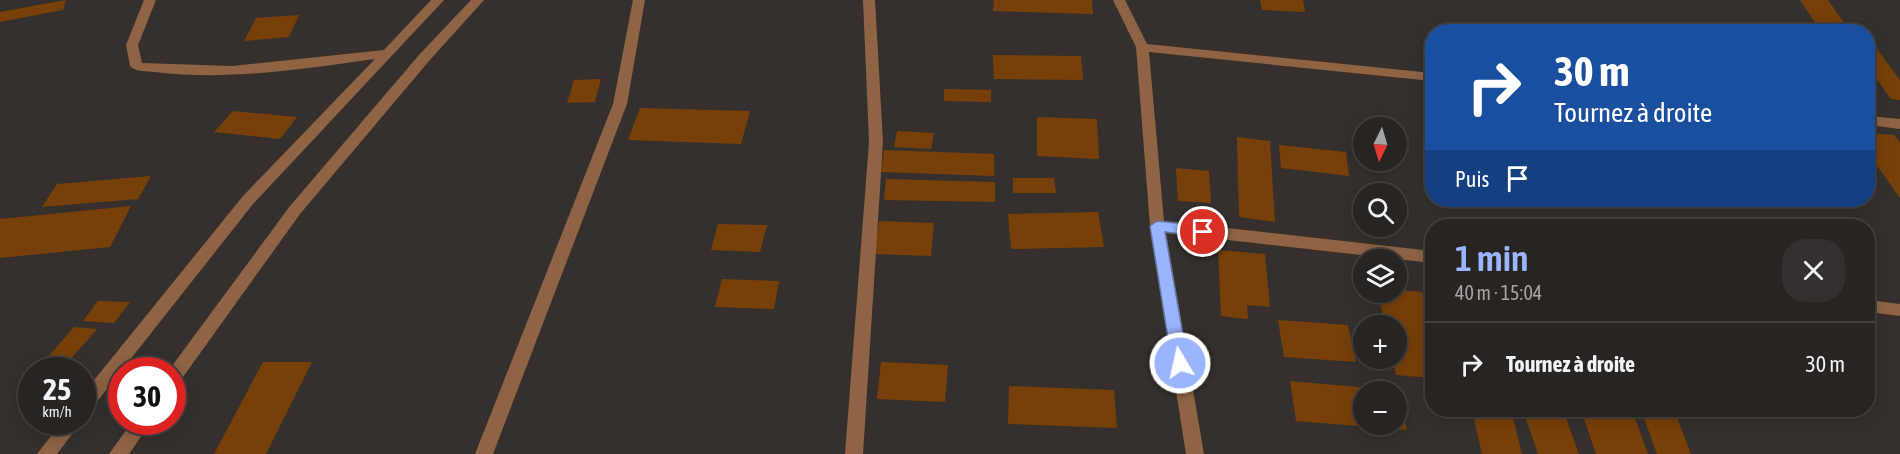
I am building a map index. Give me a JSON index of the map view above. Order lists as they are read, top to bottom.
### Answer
{
  "north": "bottom",
  "page": {
    "turn": ["30 m", "Tournez à droite"],
    "map_buttons": ["+", "−"],
    "then": "Puis",
    "heading": ["1 min", "40 m · 15:04"],
    "list": [
      {
        "name": "Tournez à droite",
        "value": "30 m"
      }
    ],
    "speed": "25 km/h",
    "limit": "30"
  }
}
